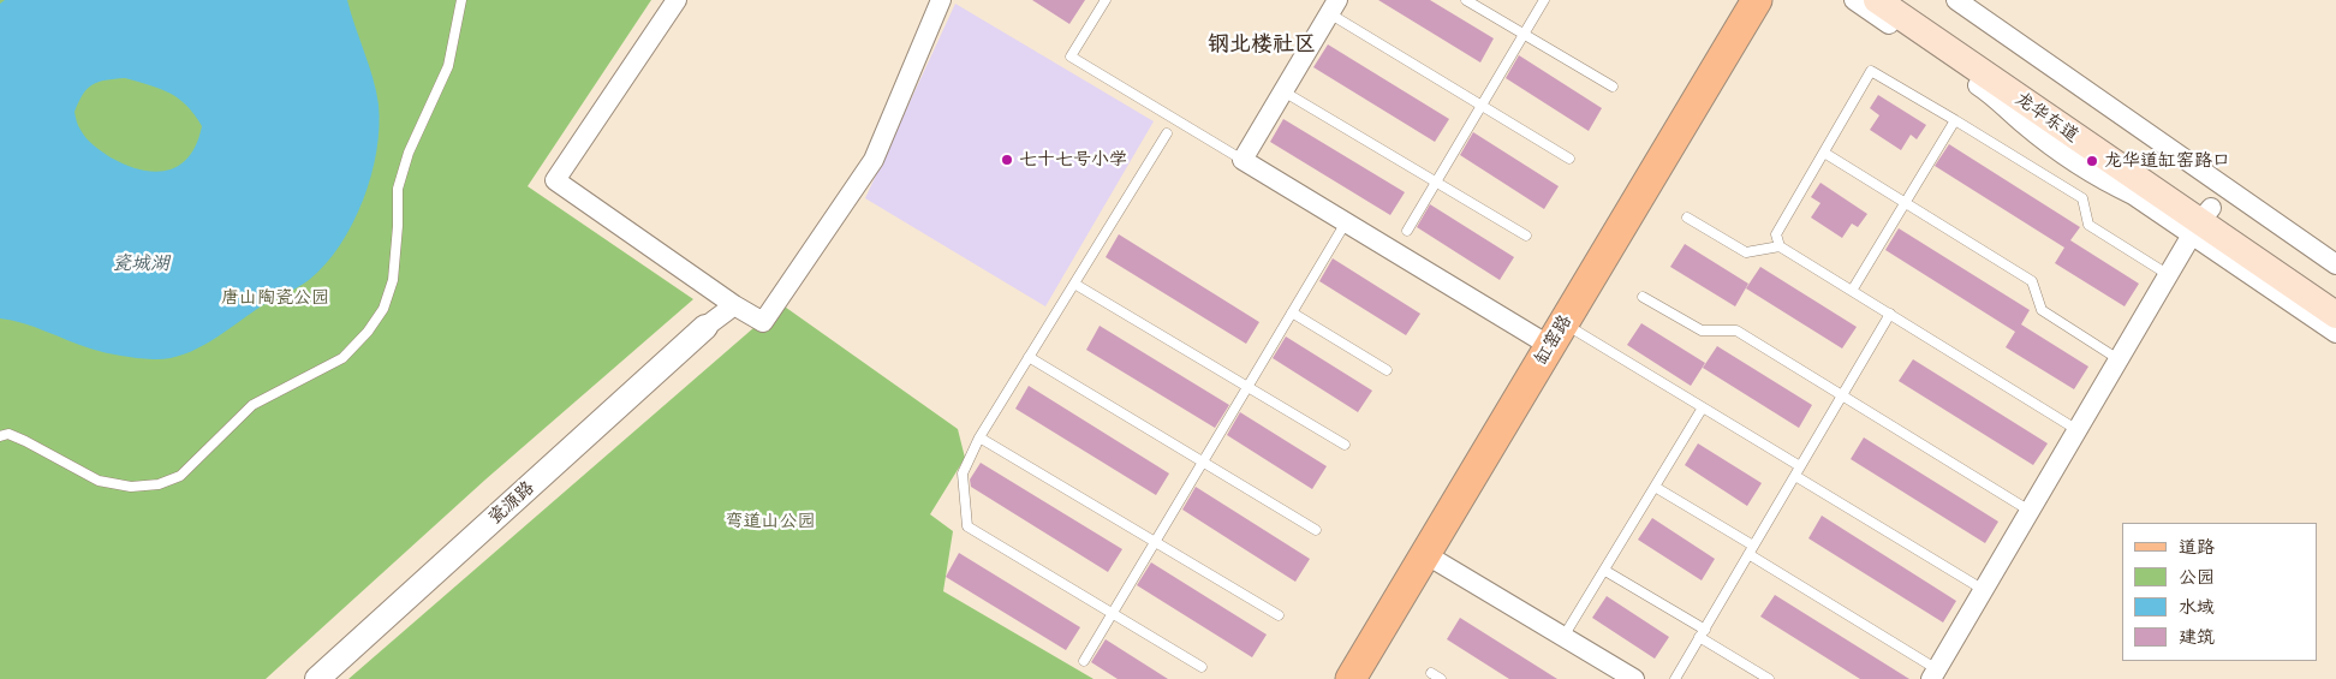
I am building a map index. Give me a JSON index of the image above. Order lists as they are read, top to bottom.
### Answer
{
  "streets": {
    "main road": ["龙华东道", "缸窑路"],
    "street": ["瓷源路"]
  },
  "districts": ["钢北楼社区"],
  "water": ["瓷城湖"],
  "parks": ["唐山陶瓷公园", "弯道山公园"],
  "places": ["七十七号小学", "龙华道缸窑路口"],
  "legend": [
    "道路",
    "公园",
    "水域",
    "建筑"
  ]
}
